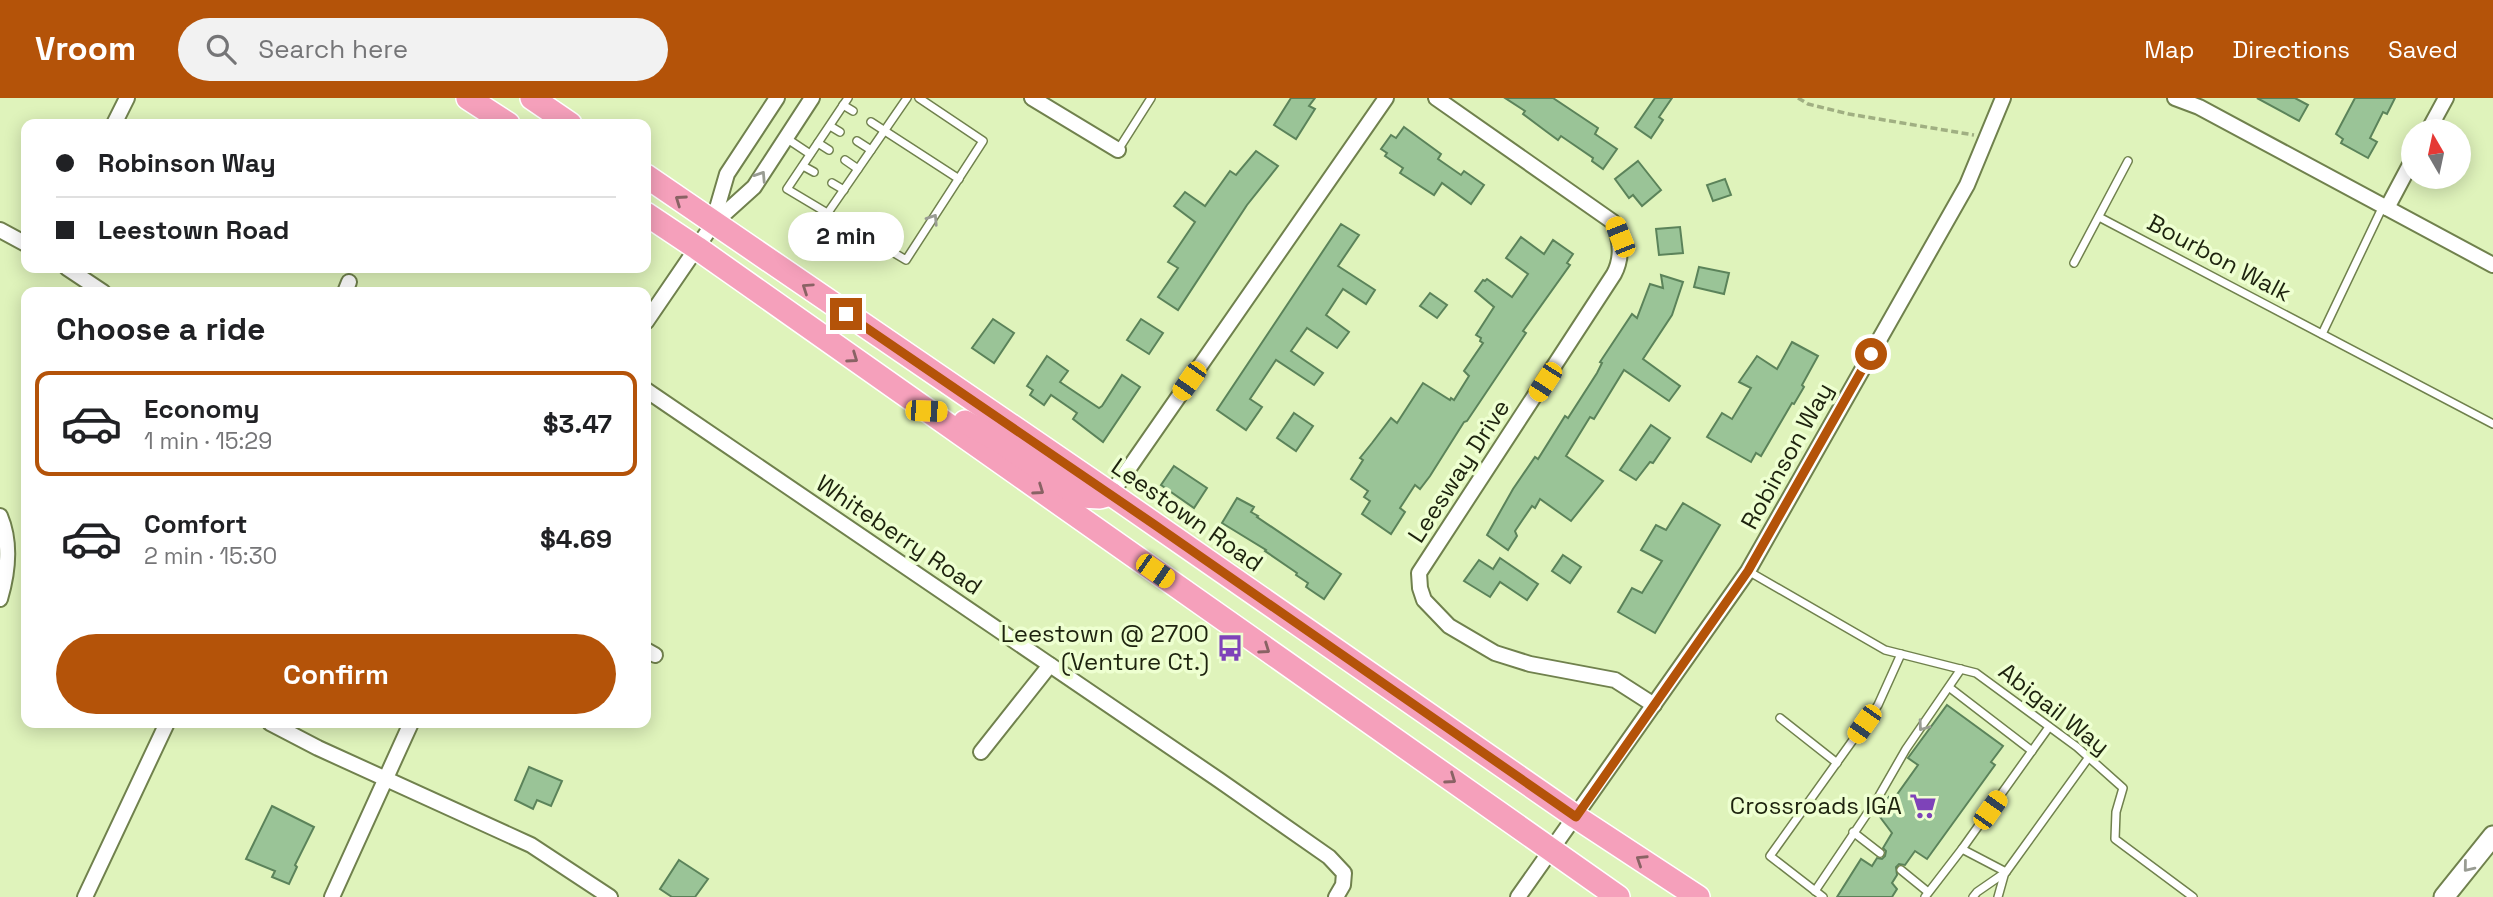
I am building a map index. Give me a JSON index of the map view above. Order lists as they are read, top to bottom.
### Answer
{
  "streets": {
    "main road": ["Leestown Road"],
    "street": ["Robinson Way", "Leesway Drive", "Whiteberry Road"],
    "lane": ["Bourbon Walk", "Abigail Way"]
  },
  "crossings": [
    ["Robinson Way", "Leesway Drive"],
    ["Robinson Way", "Leestown Road"],
    ["Robinson Way", "Abigail Way"]
  ],
  "places": {
    "bus stop": ["Leestown @ 2700 (Venture Ct.)"],
    "supermarket": ["Crossroads IGA"]
  },
  "north": "top",
  "page": {
    "header": "Vroom",
    "search": "Search here",
    "nav": ["Map", "Directions", "Saved"],
    "banner": ["Robinson Way", "Leestown Road"],
    "bubble": "2 min",
    "heading": "Choose a ride",
    "list": [
      {
        "name": "Economy",
        "note": "1 min · 15:29",
        "value": "$3.47"
      },
      {
        "name": "Comfort",
        "note": "2 min · 15:30",
        "value": "$4.69"
      }
    ],
    "buttons": "Confirm"
  }
}
